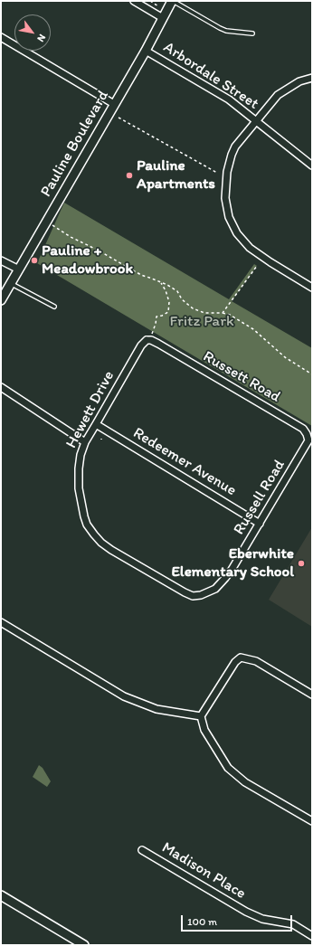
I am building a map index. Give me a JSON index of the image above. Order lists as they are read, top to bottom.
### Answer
{
  "streets": {
    "street": [
      "Arbordale Street",
      "Pauline Boulevard",
      "Russett Road",
      "Hewett Drive",
      "Redeemer Avenue",
      "Russell Road",
      "Madison Place"
    ]
  },
  "crossings": [
    ["Arbordale Street", "Pauline Boulevard"],
    ["Russett Road", "Hewett Drive"],
    ["Russett Road", "Russell Road"],
    ["Hewett Drive", "Redeemer Avenue"],
    ["Hewett Drive", "Russell Road"],
    ["Redeemer Avenue", "Russell Road"]
  ],
  "parks": ["Fritz Park"],
  "places": ["Pauline Apartments", "Pauline + Meadowbrook", "Eberwhite Elementary School"],
  "scale_bar": "100 m",
  "north": "bottom right"
}
